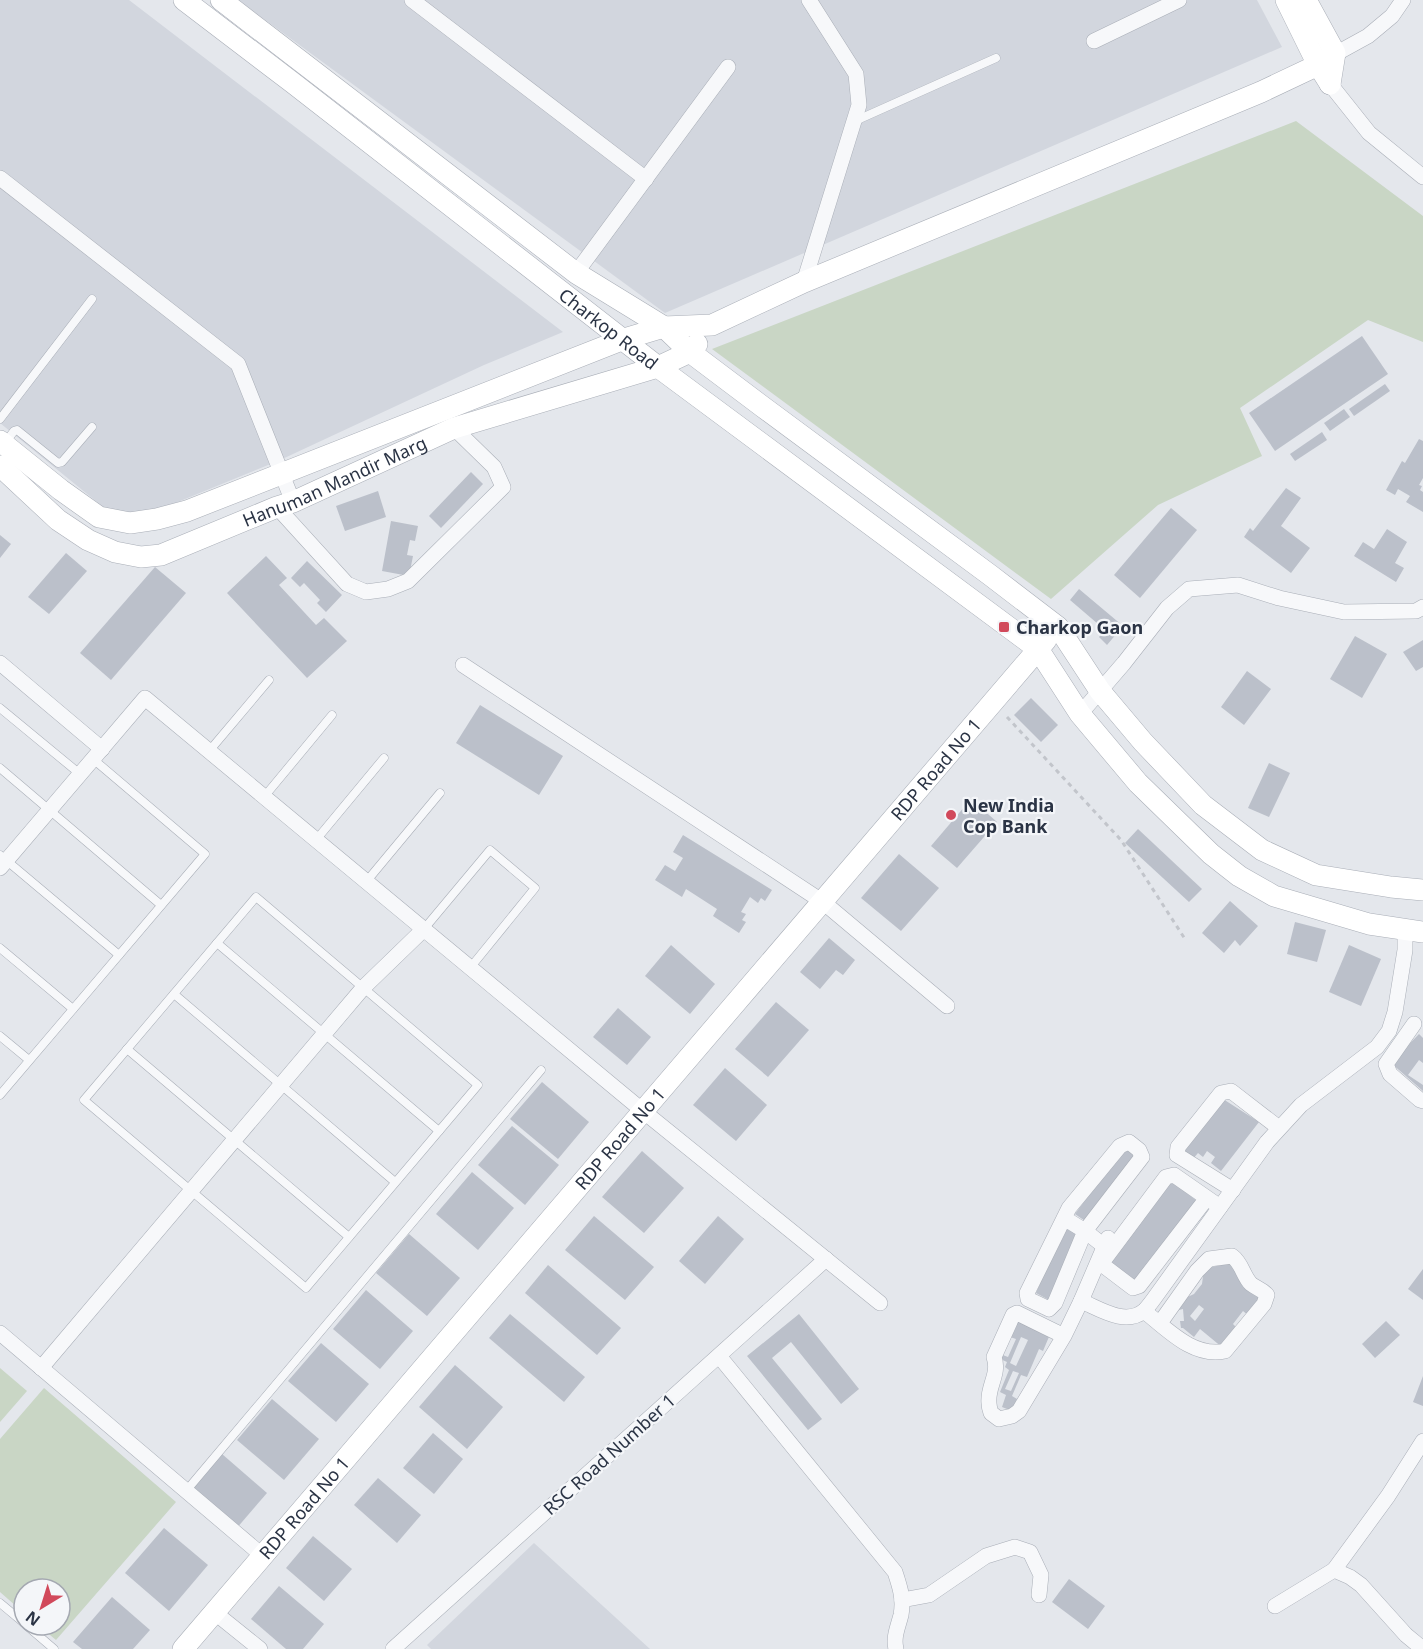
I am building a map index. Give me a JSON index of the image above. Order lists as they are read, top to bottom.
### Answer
{
  "streets": {
    "street": [
      "Charkop Road",
      "Hanuman Mandir Marg",
      "RDP Road No 1",
      "RSC Road Number 1"
    ]
  },
  "crossings": [
    ["Charkop Road", "Hanuman Mandir Marg"],
    ["Charkop Road", "RDP Road No 1"]
  ],
  "places": {
    "transit": ["Charkop Gaon"],
    "other": ["New India Cop Bank"]
  },
  "north": "bottom left"
}
